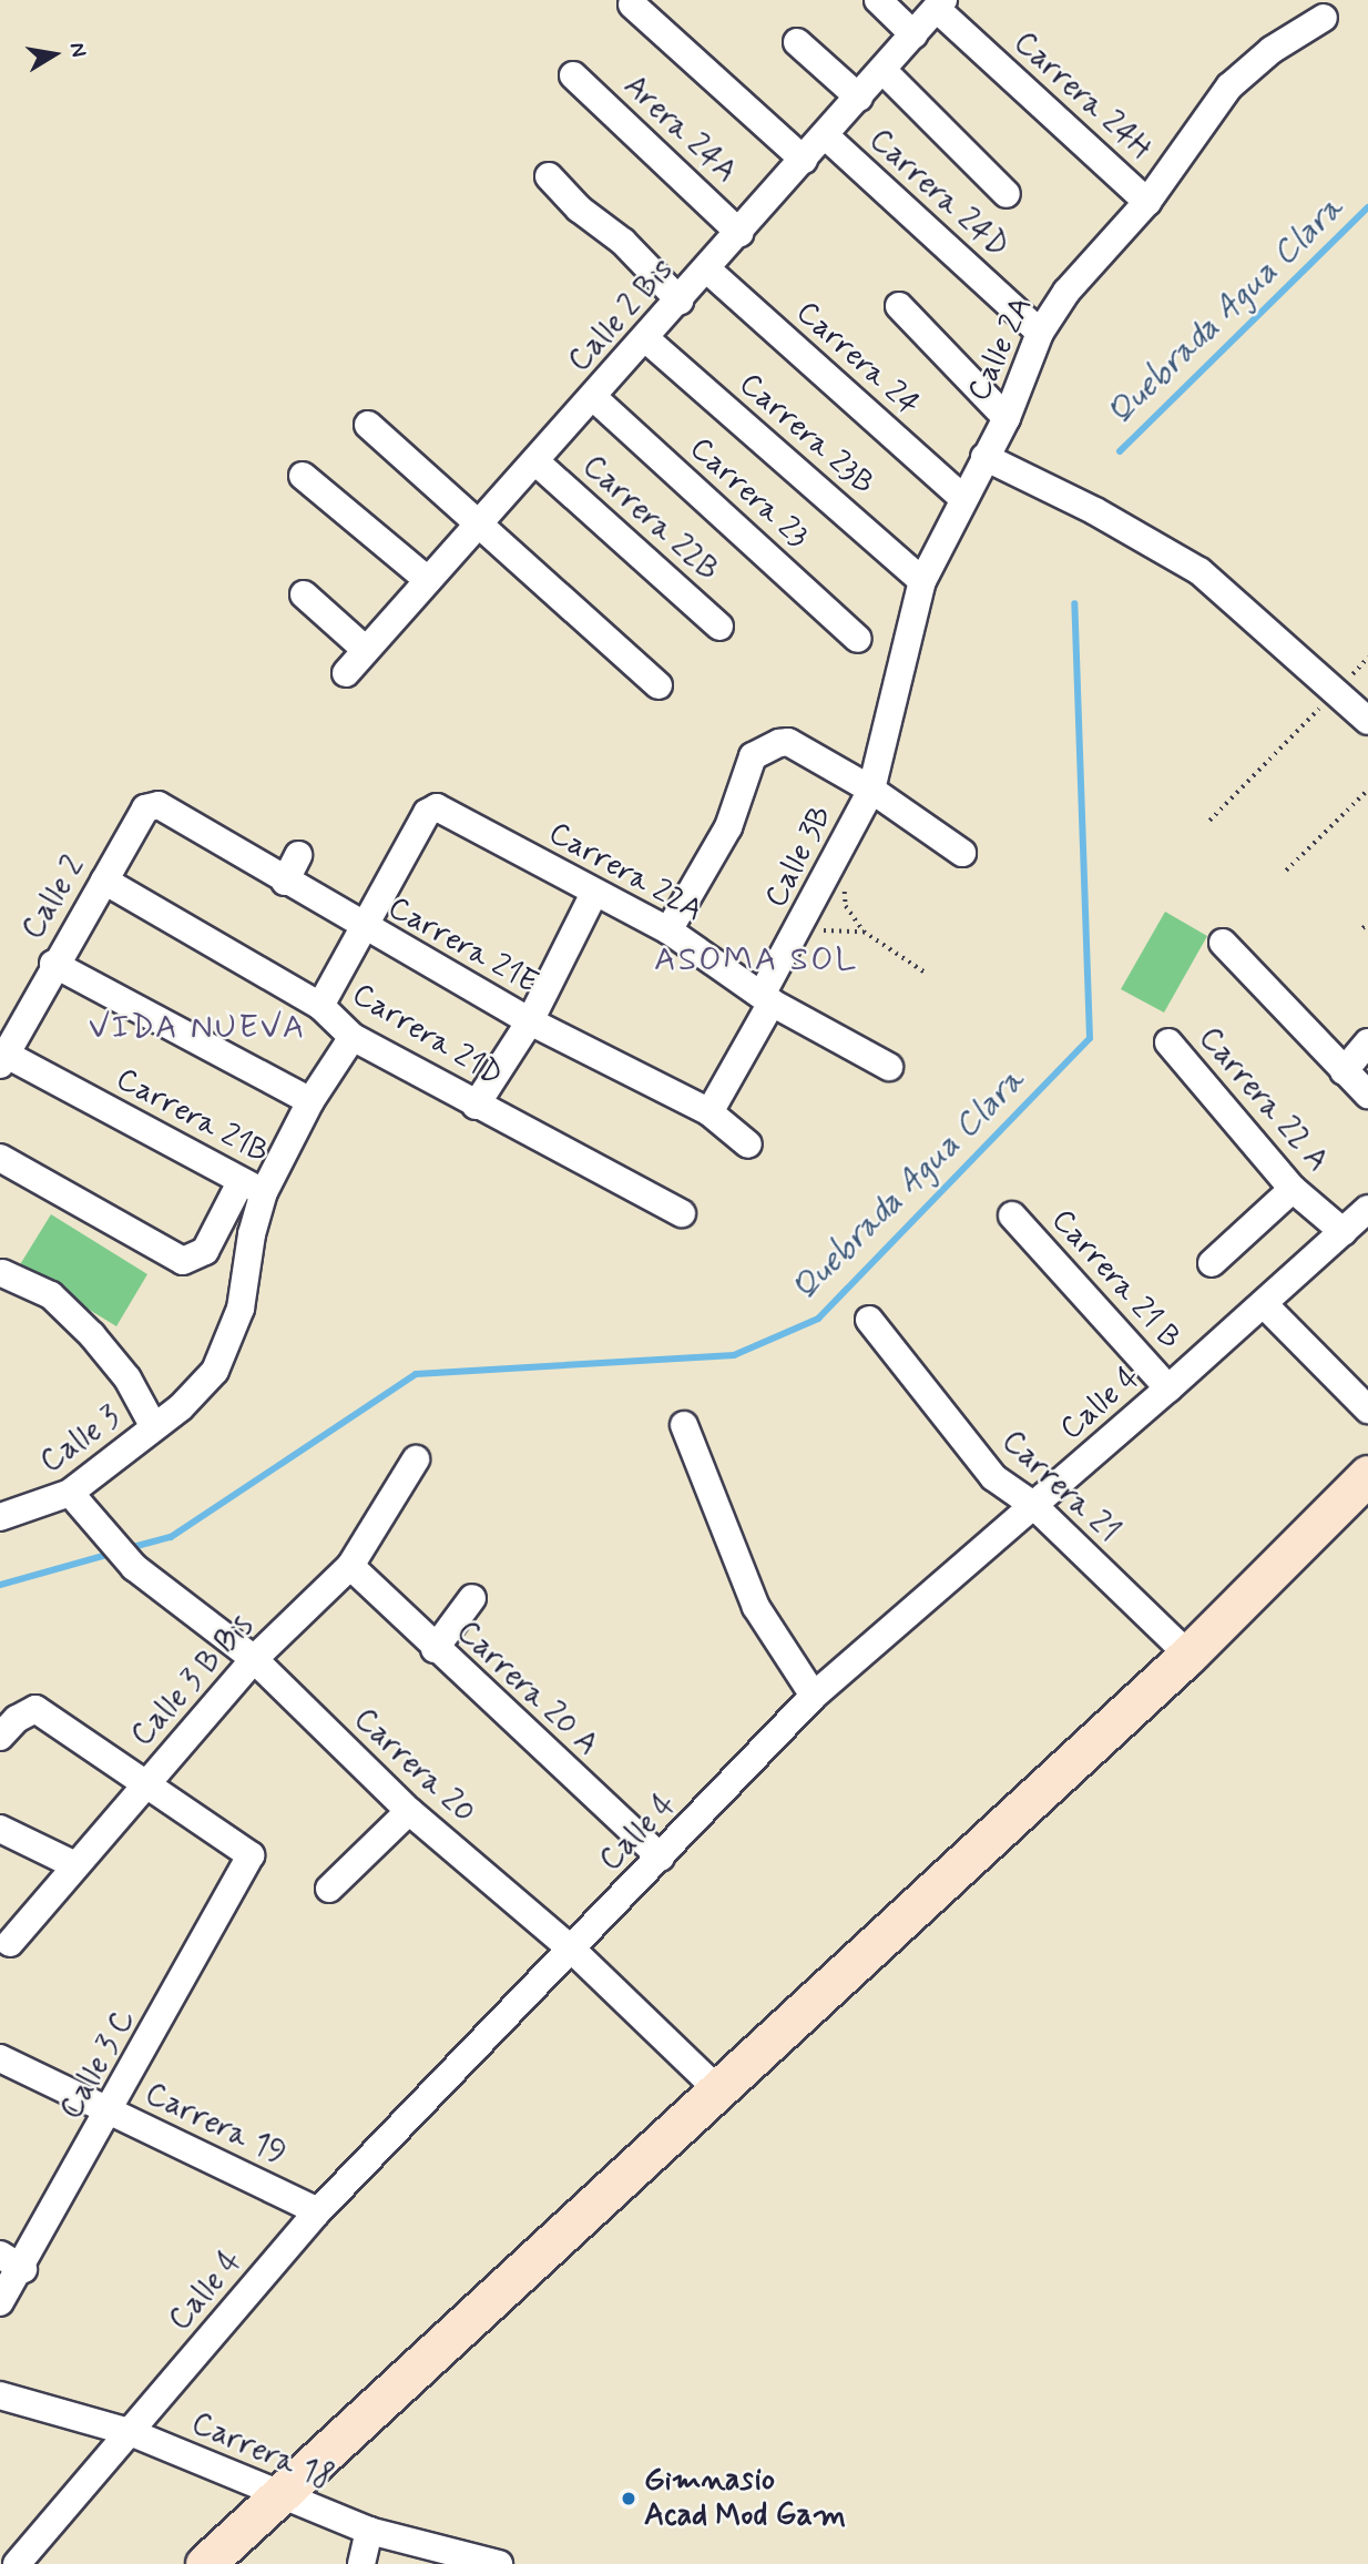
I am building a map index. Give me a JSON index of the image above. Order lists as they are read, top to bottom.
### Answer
{
  "streets": {
    "street": [
      "Carrera 24H",
      "Arera 24A",
      "Carrera 24D",
      "Calle 2 Bis",
      "Calle 2A",
      "Carrera 24",
      "Carrera 23B",
      "Carrera 23",
      "Carrera 22B",
      "Calle 3B",
      "Carrera 22A",
      "Calle 2",
      "Carrera 21E",
      "Carrera 21D",
      "Carrera 22 A",
      "Carrera 21B",
      "Carrera 21 B",
      "Calle 4",
      "Calle 3",
      "Carrera 21",
      "Calle 3 B Bis",
      "Carrera 20 A",
      "Carrera 20",
      "Calle 3 C",
      "Carrera 19",
      "Carrera 18"
    ]
  },
  "crossings": [
    ["Carrera 24H", "Calle 2 Bis"],
    ["Carrera 24H", "Calle 2A"],
    ["Arera 24A", "Calle 2 Bis"],
    ["Carrera 24D", "Calle 2 Bis"],
    ["Carrera 24D", "Calle 2A"],
    ["Calle 2 Bis", "Carrera 24"],
    ["Calle 2 Bis", "Carrera 23B"],
    ["Calle 2 Bis", "Carrera 23"],
    ["Calle 2 Bis", "Carrera 22B"],
    ["Calle 2A", "Carrera 24"],
    ["Calle 2A", "Carrera 23B"],
    ["Calle 2A", "Calle 3B"],
    ["Calle 3B", "Carrera 22A"],
    ["Calle 3B", "Carrera 21E"],
    ["Carrera 22A", "Carrera 21E"],
    ["Calle 2", "Carrera 21E"],
    ["Calle 2", "Carrera 21D"],
    ["Calle 2", "Carrera 21B"],
    ["Carrera 22 A", "Calle 4"],
    ["Carrera 21B", "Calle 3"],
    ["Carrera 21 B", "Calle 4"],
    ["Calle 4", "Carrera 21"],
    ["Calle 4", "Carrera 20 A"],
    ["Calle 4", "Carrera 20"],
    ["Calle 4", "Carrera 19"],
    ["Calle 4", "Carrera 18"],
    ["Calle 3", "Carrera 20"],
    ["Calle 3 B Bis", "Carrera 20 A"],
    ["Calle 3 B Bis", "Carrera 20"],
    ["Calle 3 B Bis", "Calle 3 C"],
    ["Calle 3 C", "Carrera 19"]
  ],
  "districts": ["ASOMA SOL", "VIDA NUEVA"],
  "water": ["Quebrada Agua Clara"],
  "places": ["Gimnasio Acad Mod Gam"],
  "north": "right"
}
